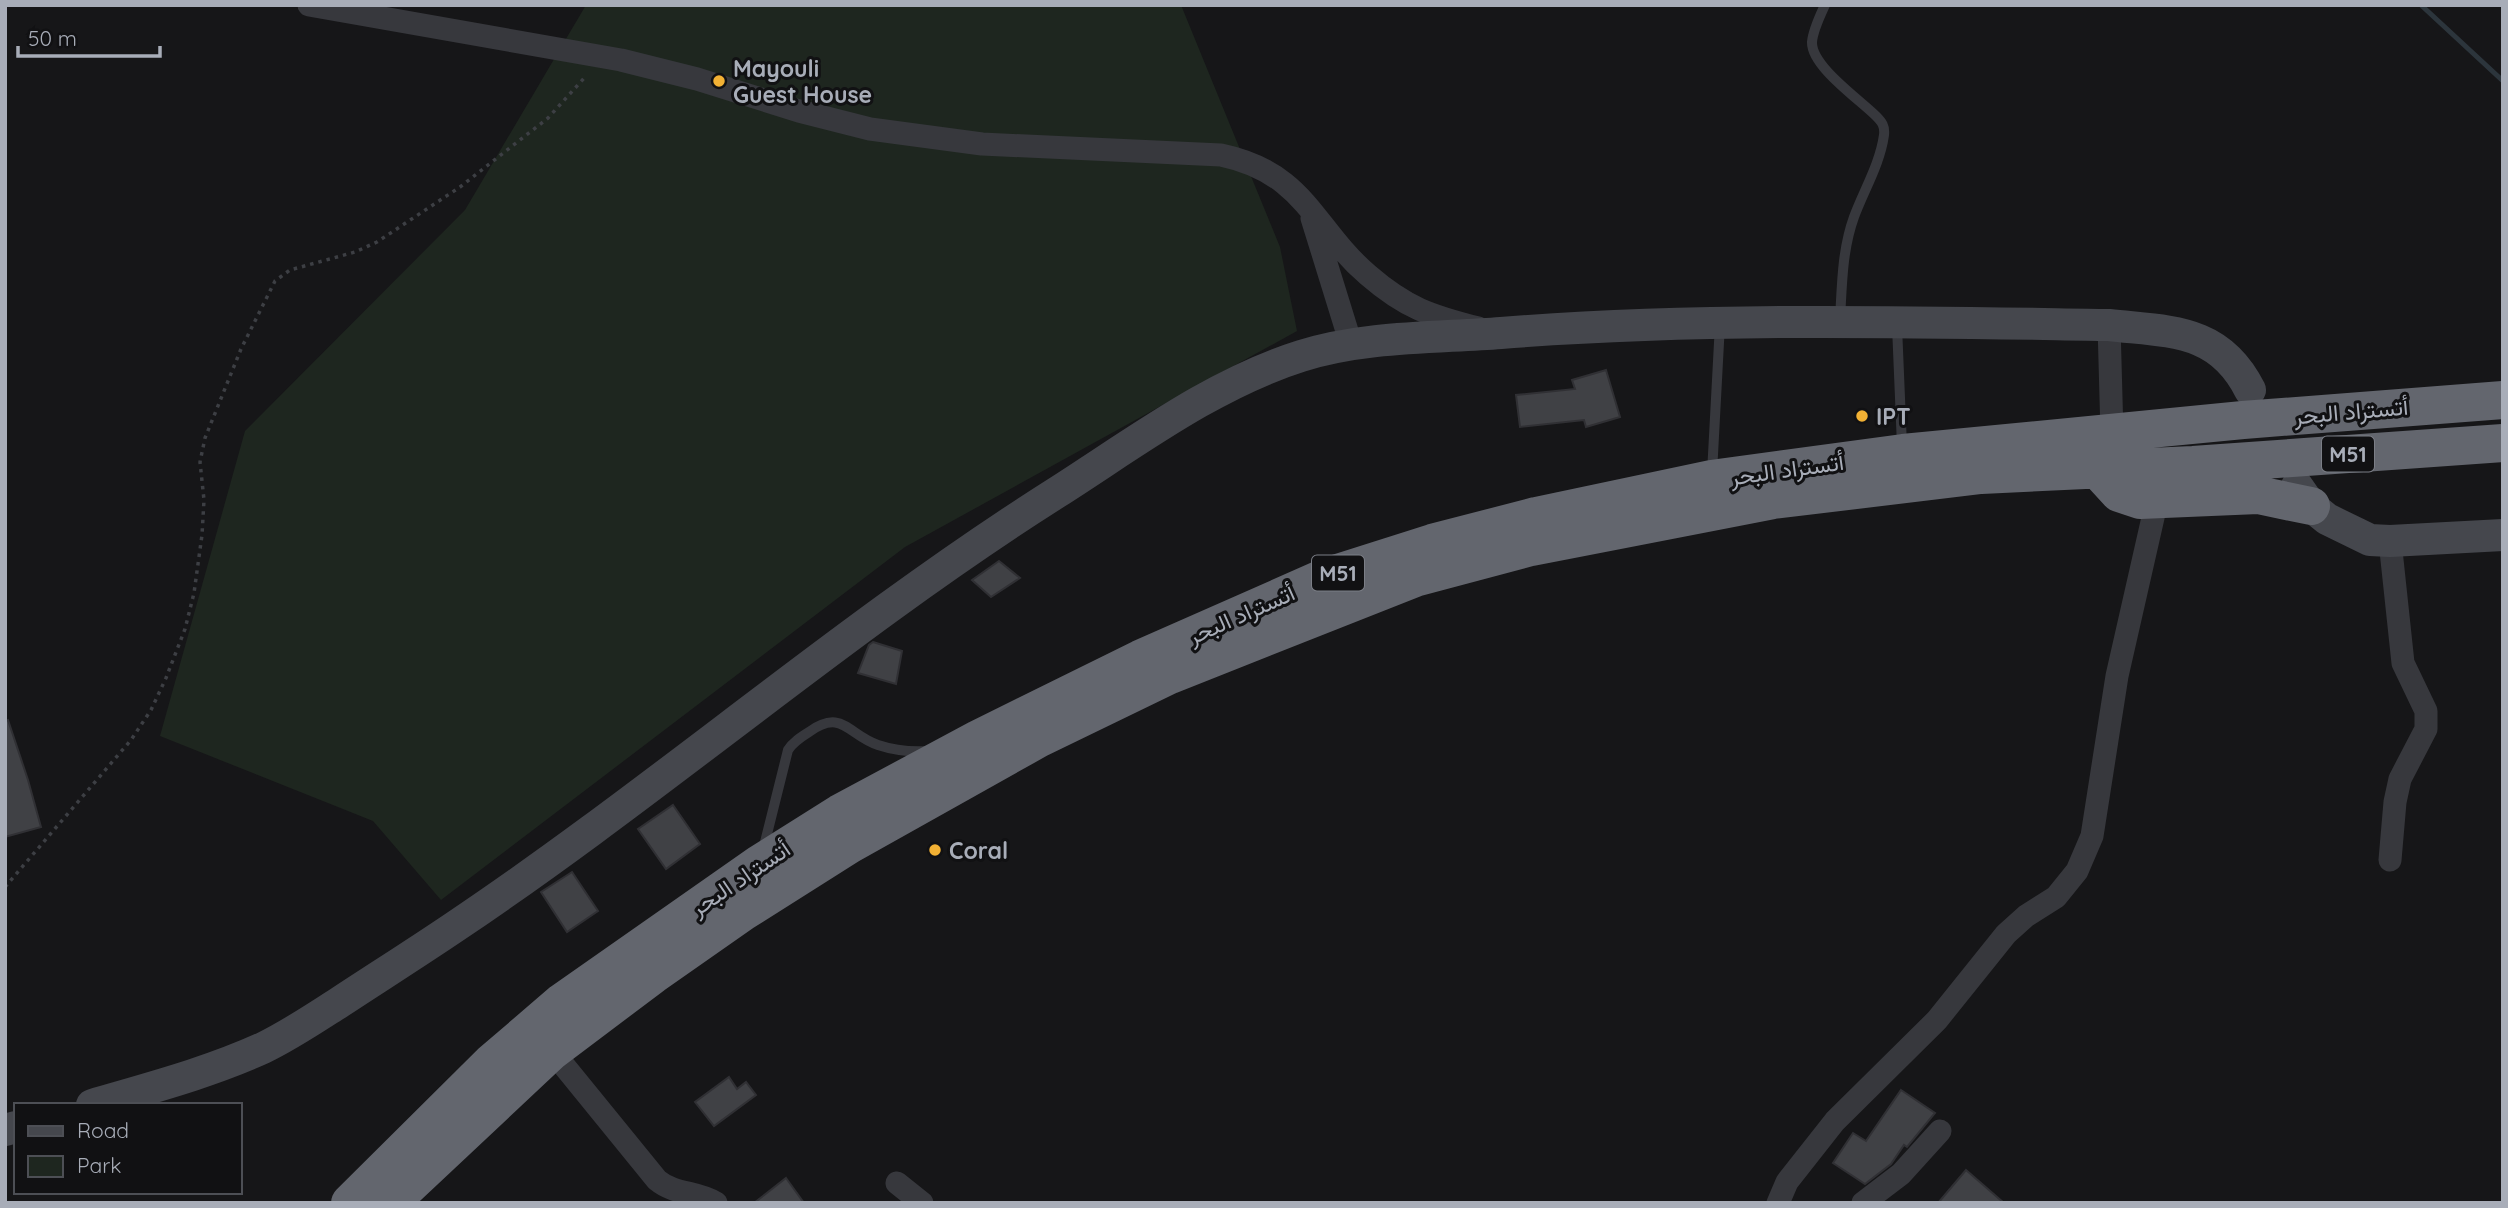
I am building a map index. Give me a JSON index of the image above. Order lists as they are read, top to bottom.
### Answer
{
  "streets": {
    "highway": ["أتستراد البحر", "M51"]
  },
  "places": ["Mayouli Guest House", "IPT", "Coral"],
  "legend": ["Road", "Park"],
  "scale_bar": "50 m"
}
